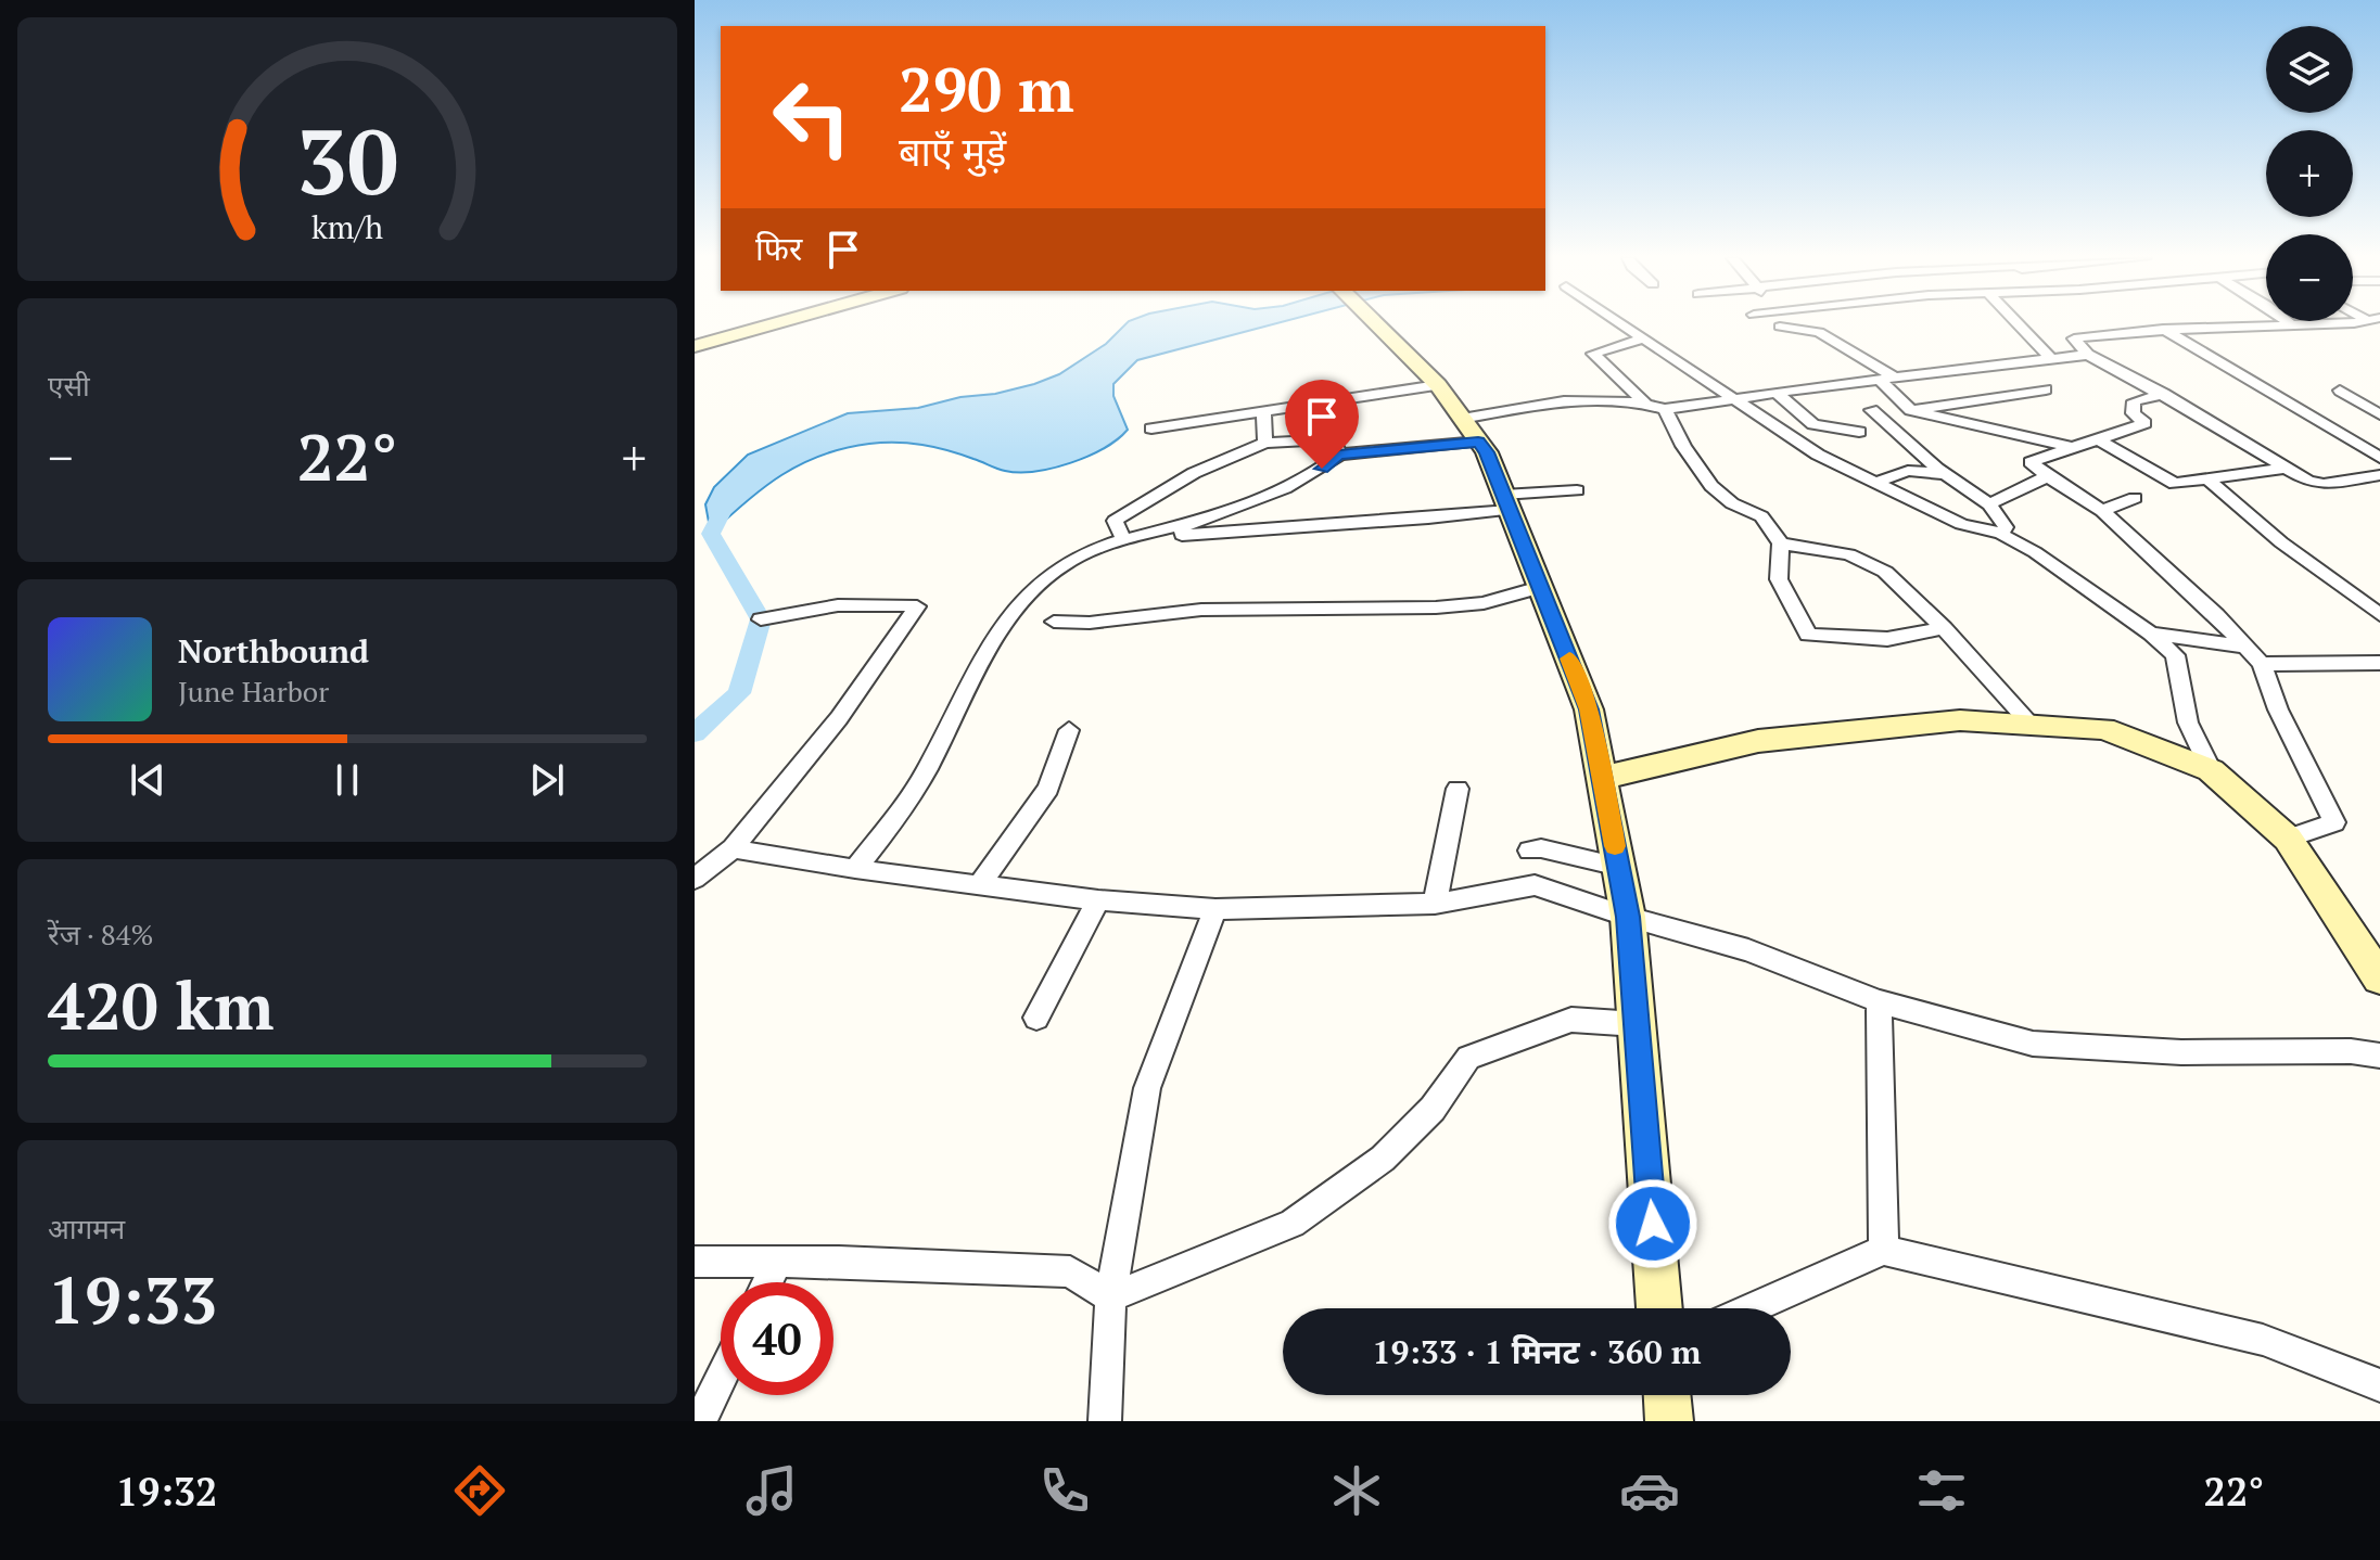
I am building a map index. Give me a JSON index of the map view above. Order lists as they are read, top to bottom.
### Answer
{
  "page": {
    "map_buttons": ["+", "−"],
    "turn": ["290 m", "बाएँ मुड़ें"],
    "then": "फिर",
    "tile": [
      "एसी",
      ["रेंज · 84%", "420 km"],
      ["आगमन", "19:33"]
    ],
    "heat": ["−", "22°", "+"],
    "song": ["Northbound", "June Harbor"],
    "limit": "40",
    "trip": "19:33 · 1 मिनट · 360 m",
    "tabs": ["19:32", "22°"],
    "gauge": ["30", "km/h"]
  }
}
